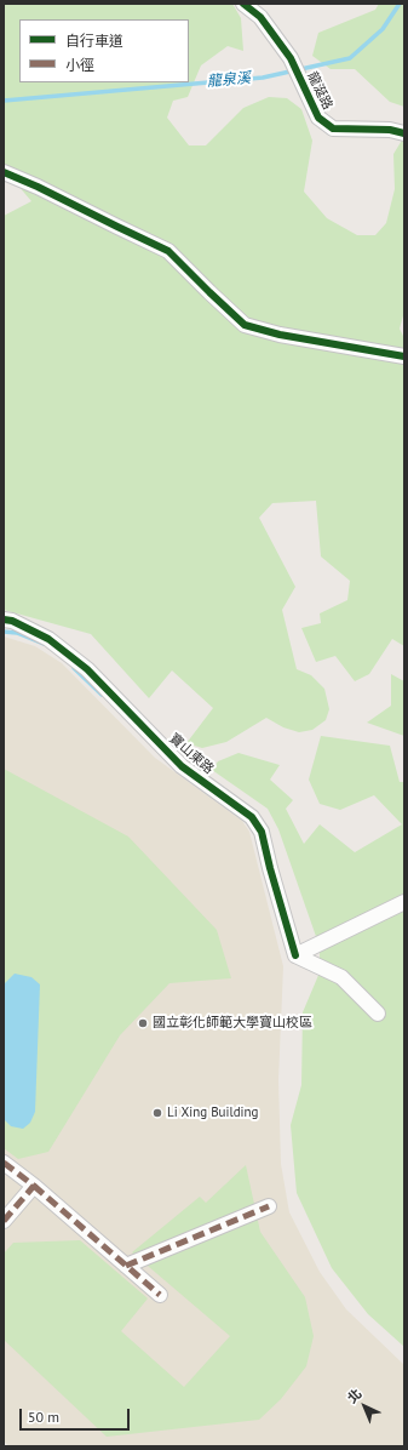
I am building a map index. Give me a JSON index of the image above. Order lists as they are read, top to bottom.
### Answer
{
  "streets": {
    "street": ["龍涎路", "寶山東路"]
  },
  "water": ["龍泉溪"],
  "places": ["國立彰化師範大學寶山校區", "Li Xing Building"],
  "legend": ["自行車道", "小徑"],
  "scale_bar": "50 m",
  "north": "top left"
}
